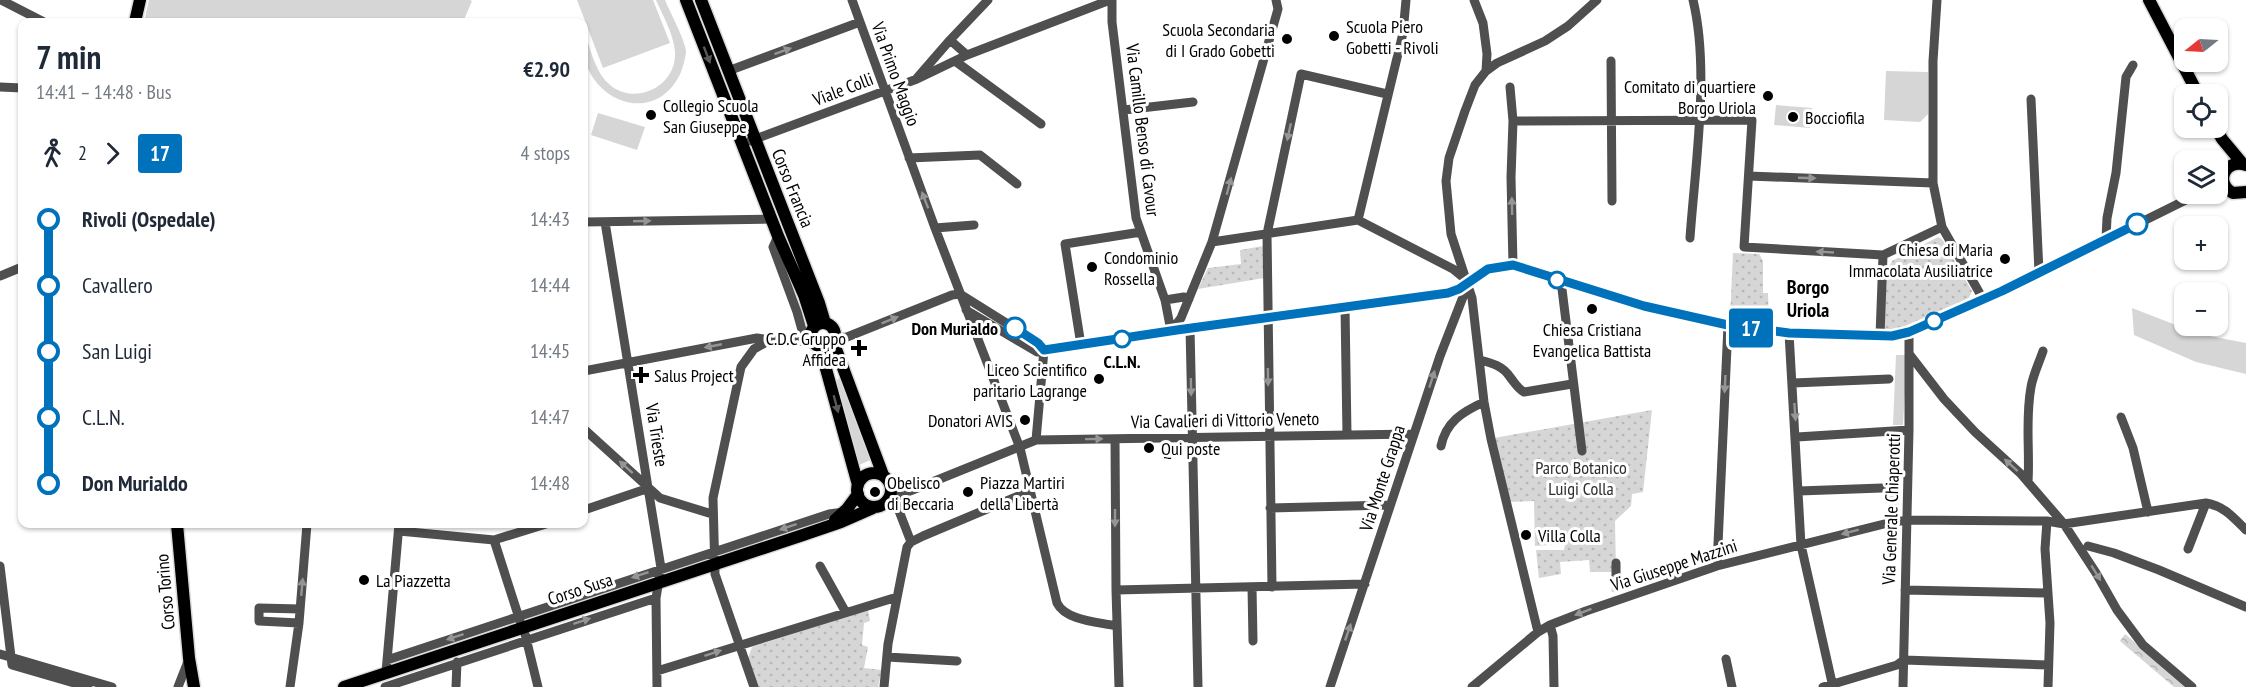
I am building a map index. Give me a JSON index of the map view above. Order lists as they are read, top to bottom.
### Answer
{
  "streets": {
    "main road": ["Corso Francia", "Corso Susa", "Corso Torino"],
    "street": [
      "Via Primo Maggio",
      "Viale Colli",
      "Via Camillo Benso di Cavour",
      "Via Cavalieri di Vittorio Veneto",
      "Via Trieste",
      "Via Monte Grappa",
      "Via Generale Chiaperotti",
      "Via Giuseppe Mazzini"
    ]
  },
  "crossings": [
    ["Via Primo Maggio", "Viale Colli"],
    ["Viale Colli", "Via Camillo Benso di Cavour"],
    ["Viale Colli", "Corso Francia"],
    ["Via Cavalieri di Vittorio Veneto", "Via Monte Grappa"],
    ["Via Trieste", "Corso Susa"],
    ["Via Generale Chiaperotti", "Via Giuseppe Mazzini"]
  ],
  "one_way": ["Via Monte Grappa"],
  "districts": ["Borgo Uriola"],
  "parks": ["Parco Botanico Luigi Colla"],
  "places": {
    "other": [
      "Scuola Piero Gobetti - Rivoli",
      "Scuola Secondaria di I Grado Gobetti",
      "Comitato di quartiere Borgo Uriola",
      "Collegio Scuola San Giuseppe",
      "Bocciofila",
      "Chiesa di Maria Immacolata Ausiliatrice",
      "Condominio Rossella",
      "Chiesa Cristiana Evangelica Battista",
      "Don Murialdo",
      "C.L.N.",
      "Liceo Scientifico paritario Lagrange",
      "Donatori AVIS",
      "Qui poste",
      "Obelisco di Beccaria",
      "Piazza Martiri della Libertà",
      "Villa Colla",
      "La Piazzetta"
    ],
    "health": ["C.D.C Gruppo Affidea", "Salus Project"]
  },
  "lines": ["bus line 17"],
  "north": "left",
  "page": {
    "on_map": "17",
    "map_buttons": ["+", "−"],
    "heading": ["7 min", "14:41 – 14:48 · Bus", "€2.90"],
    "legs": ["2", "17", "4 stops"],
    "list": [
      {
        "name": "Rivoli (Ospedale)",
        "value": "14:43"
      },
      {
        "name": "Cavallero",
        "value": "14:44"
      },
      {
        "name": "San Luigi",
        "value": "14:45"
      },
      {
        "name": "C.L.N.",
        "value": "14:47"
      },
      {
        "name": "Don Murialdo",
        "value": "14:48"
      }
    ]
  }
}
